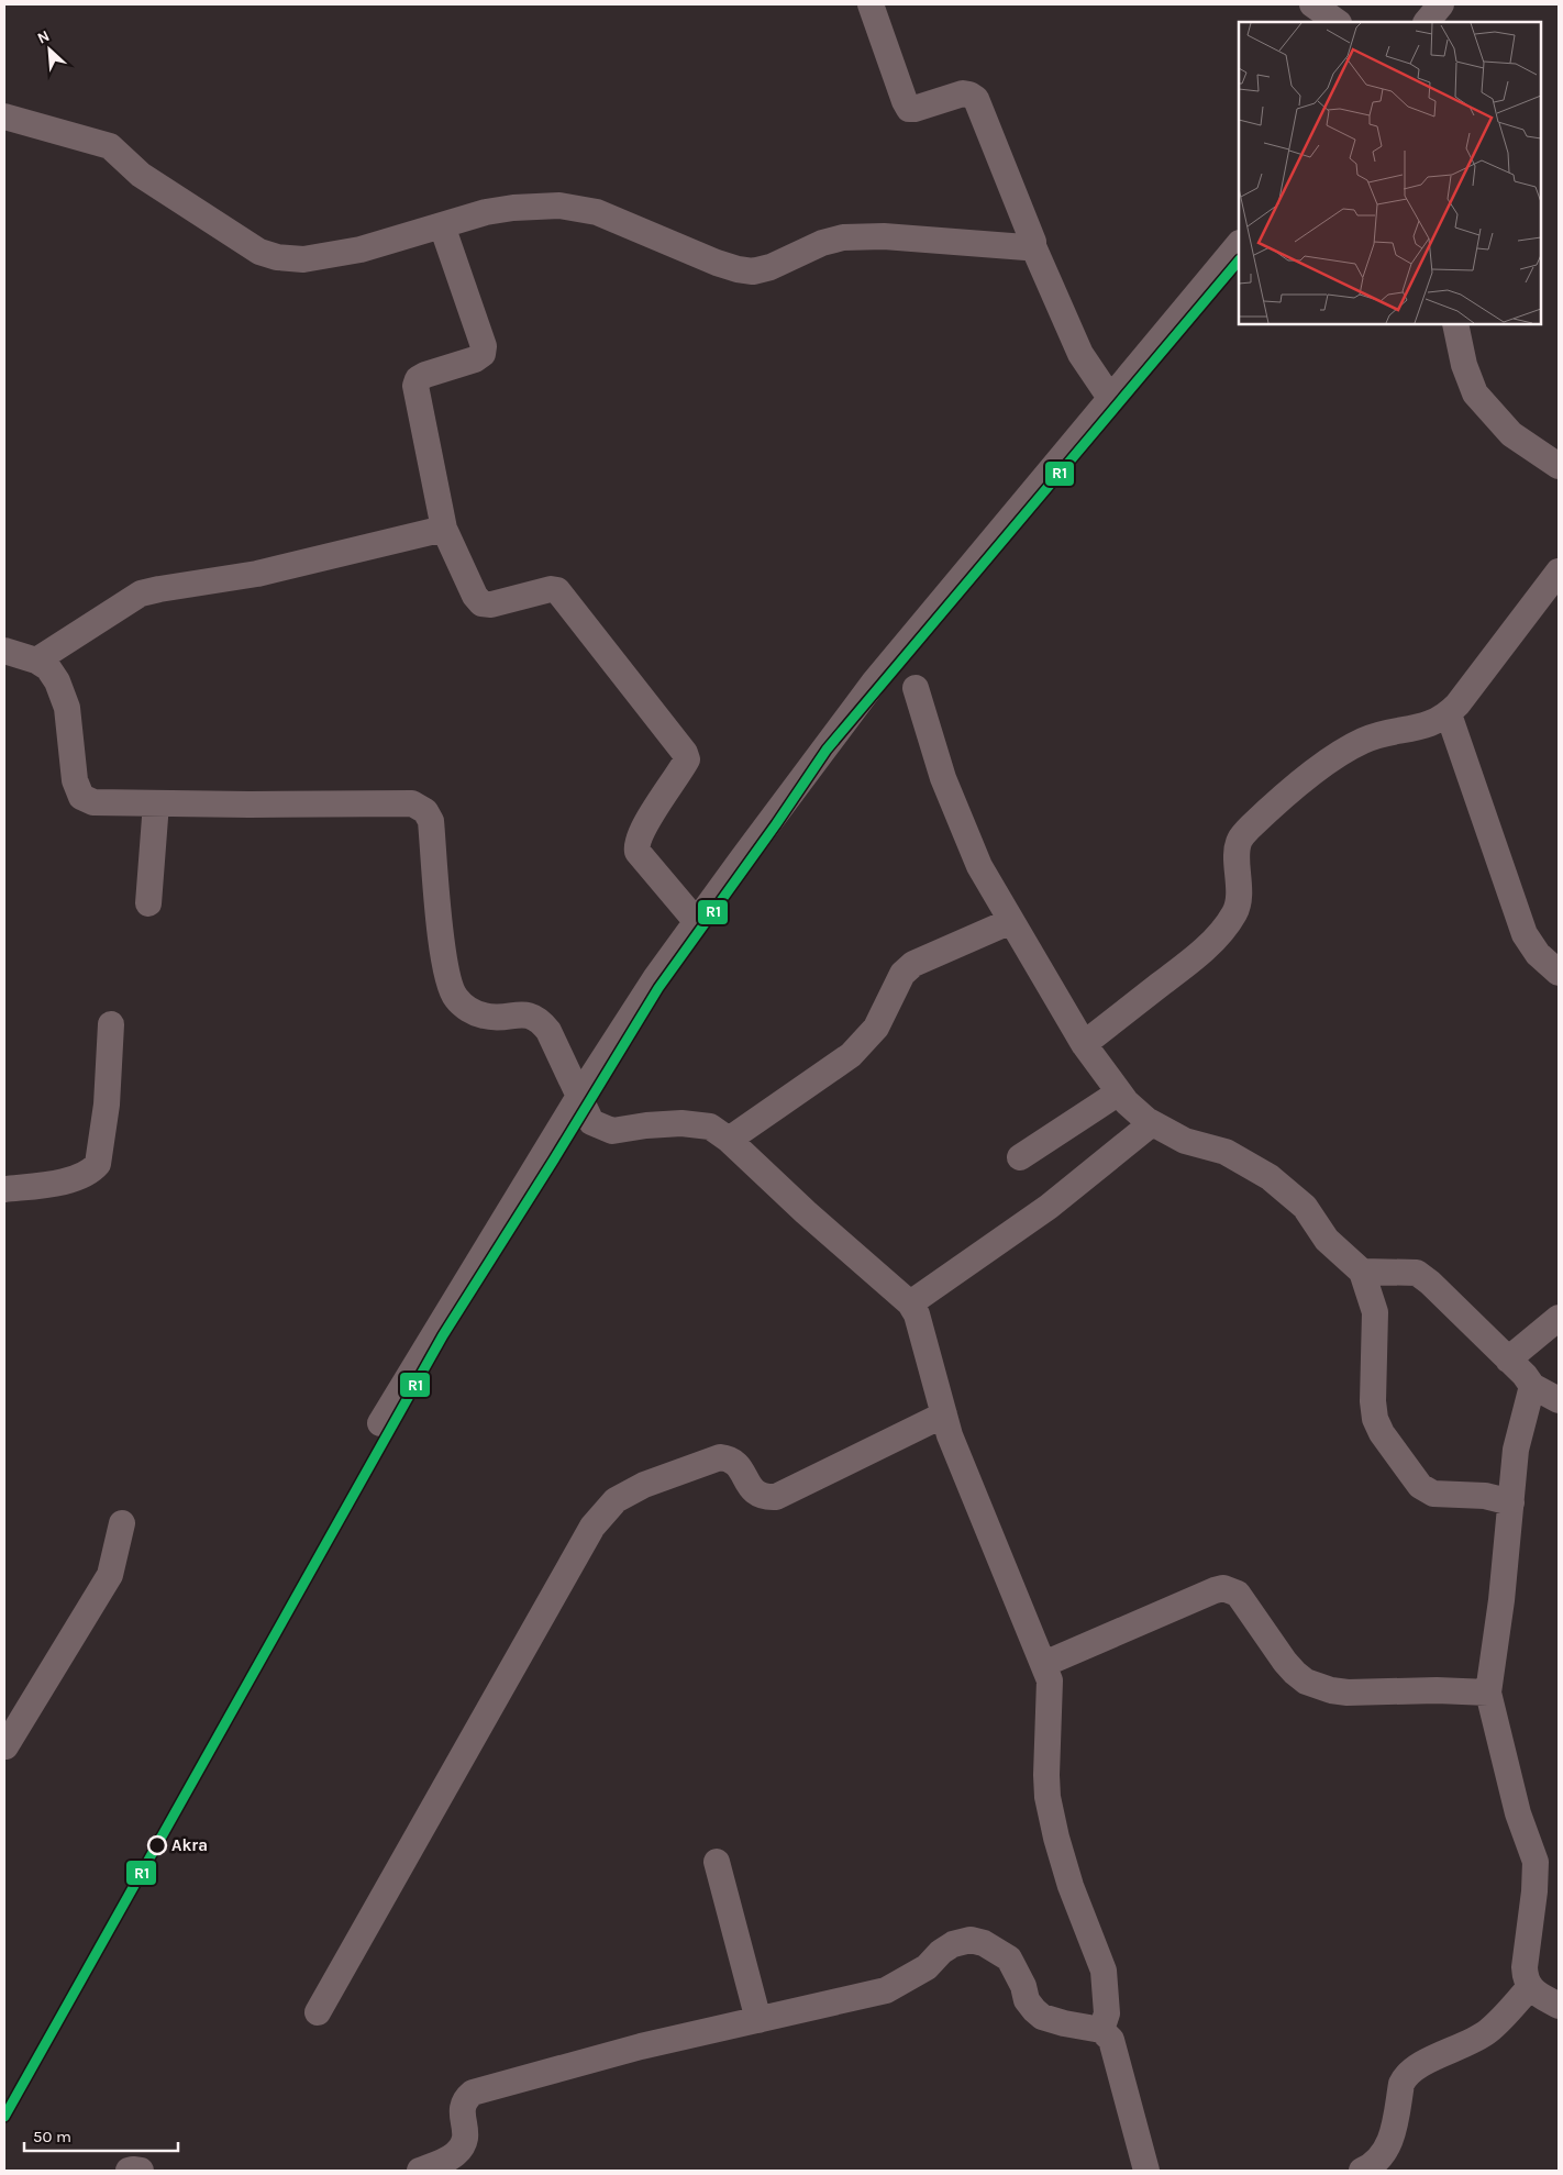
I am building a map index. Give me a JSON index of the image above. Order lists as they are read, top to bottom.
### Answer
{
  "places": ["Akra"],
  "lines": ["transit line R1"],
  "scale_bar": "50 m",
  "north": "top left"
}
